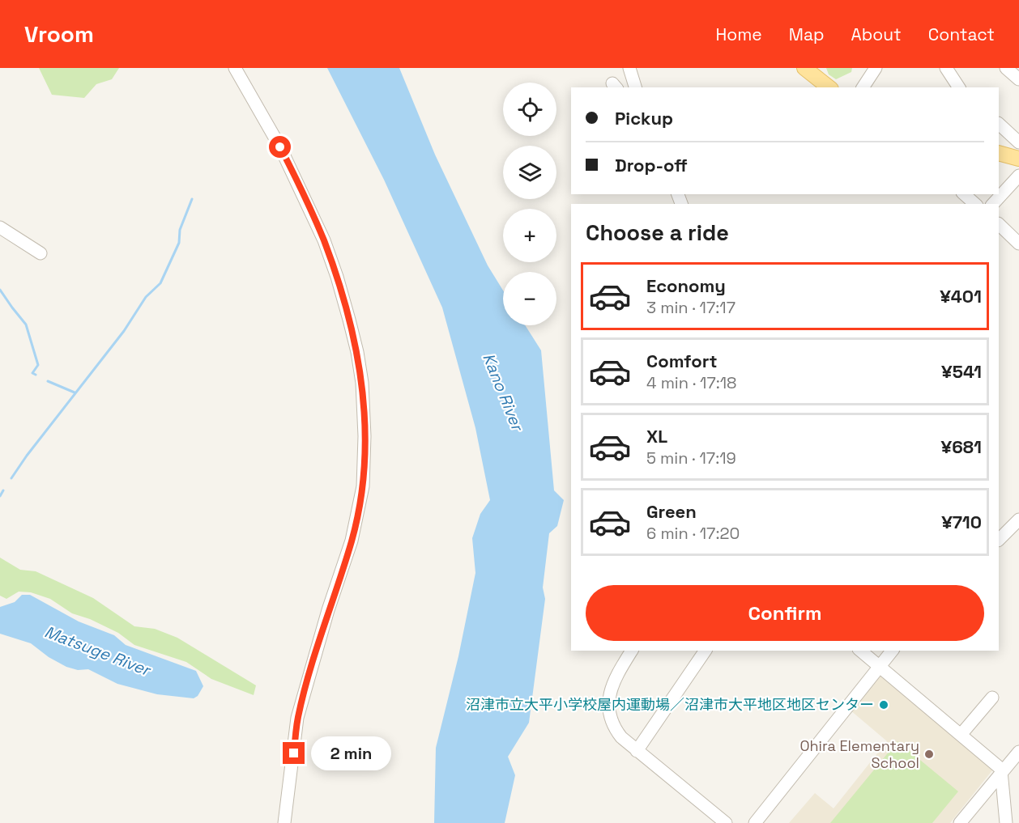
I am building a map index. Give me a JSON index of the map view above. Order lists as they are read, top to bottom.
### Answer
{
  "water": ["Kano River", "Matsuge River"],
  "places": ["沼津市立大平小学校屋内運動場／沼津市大平地区地区センター", "Ohira Elementary School"],
  "page": {
    "header": "Vroom",
    "nav": [
      "Home",
      "Map",
      "About",
      "Contact"
    ],
    "map_buttons": ["+", "−"],
    "banner": ["Pickup", "Drop-off"],
    "heading": "Choose a ride",
    "list": [
      {
        "name": "Economy",
        "note": "3 min · 17:17",
        "value": "¥401"
      },
      {
        "name": "Comfort",
        "note": "4 min · 17:18",
        "value": "¥541"
      },
      {
        "name": "XL",
        "note": "5 min · 17:19",
        "value": "¥681"
      },
      {
        "name": "Green",
        "note": "6 min · 17:20",
        "value": "¥710"
      }
    ],
    "buttons": "Confirm",
    "bubble": "2 min"
  }
}
